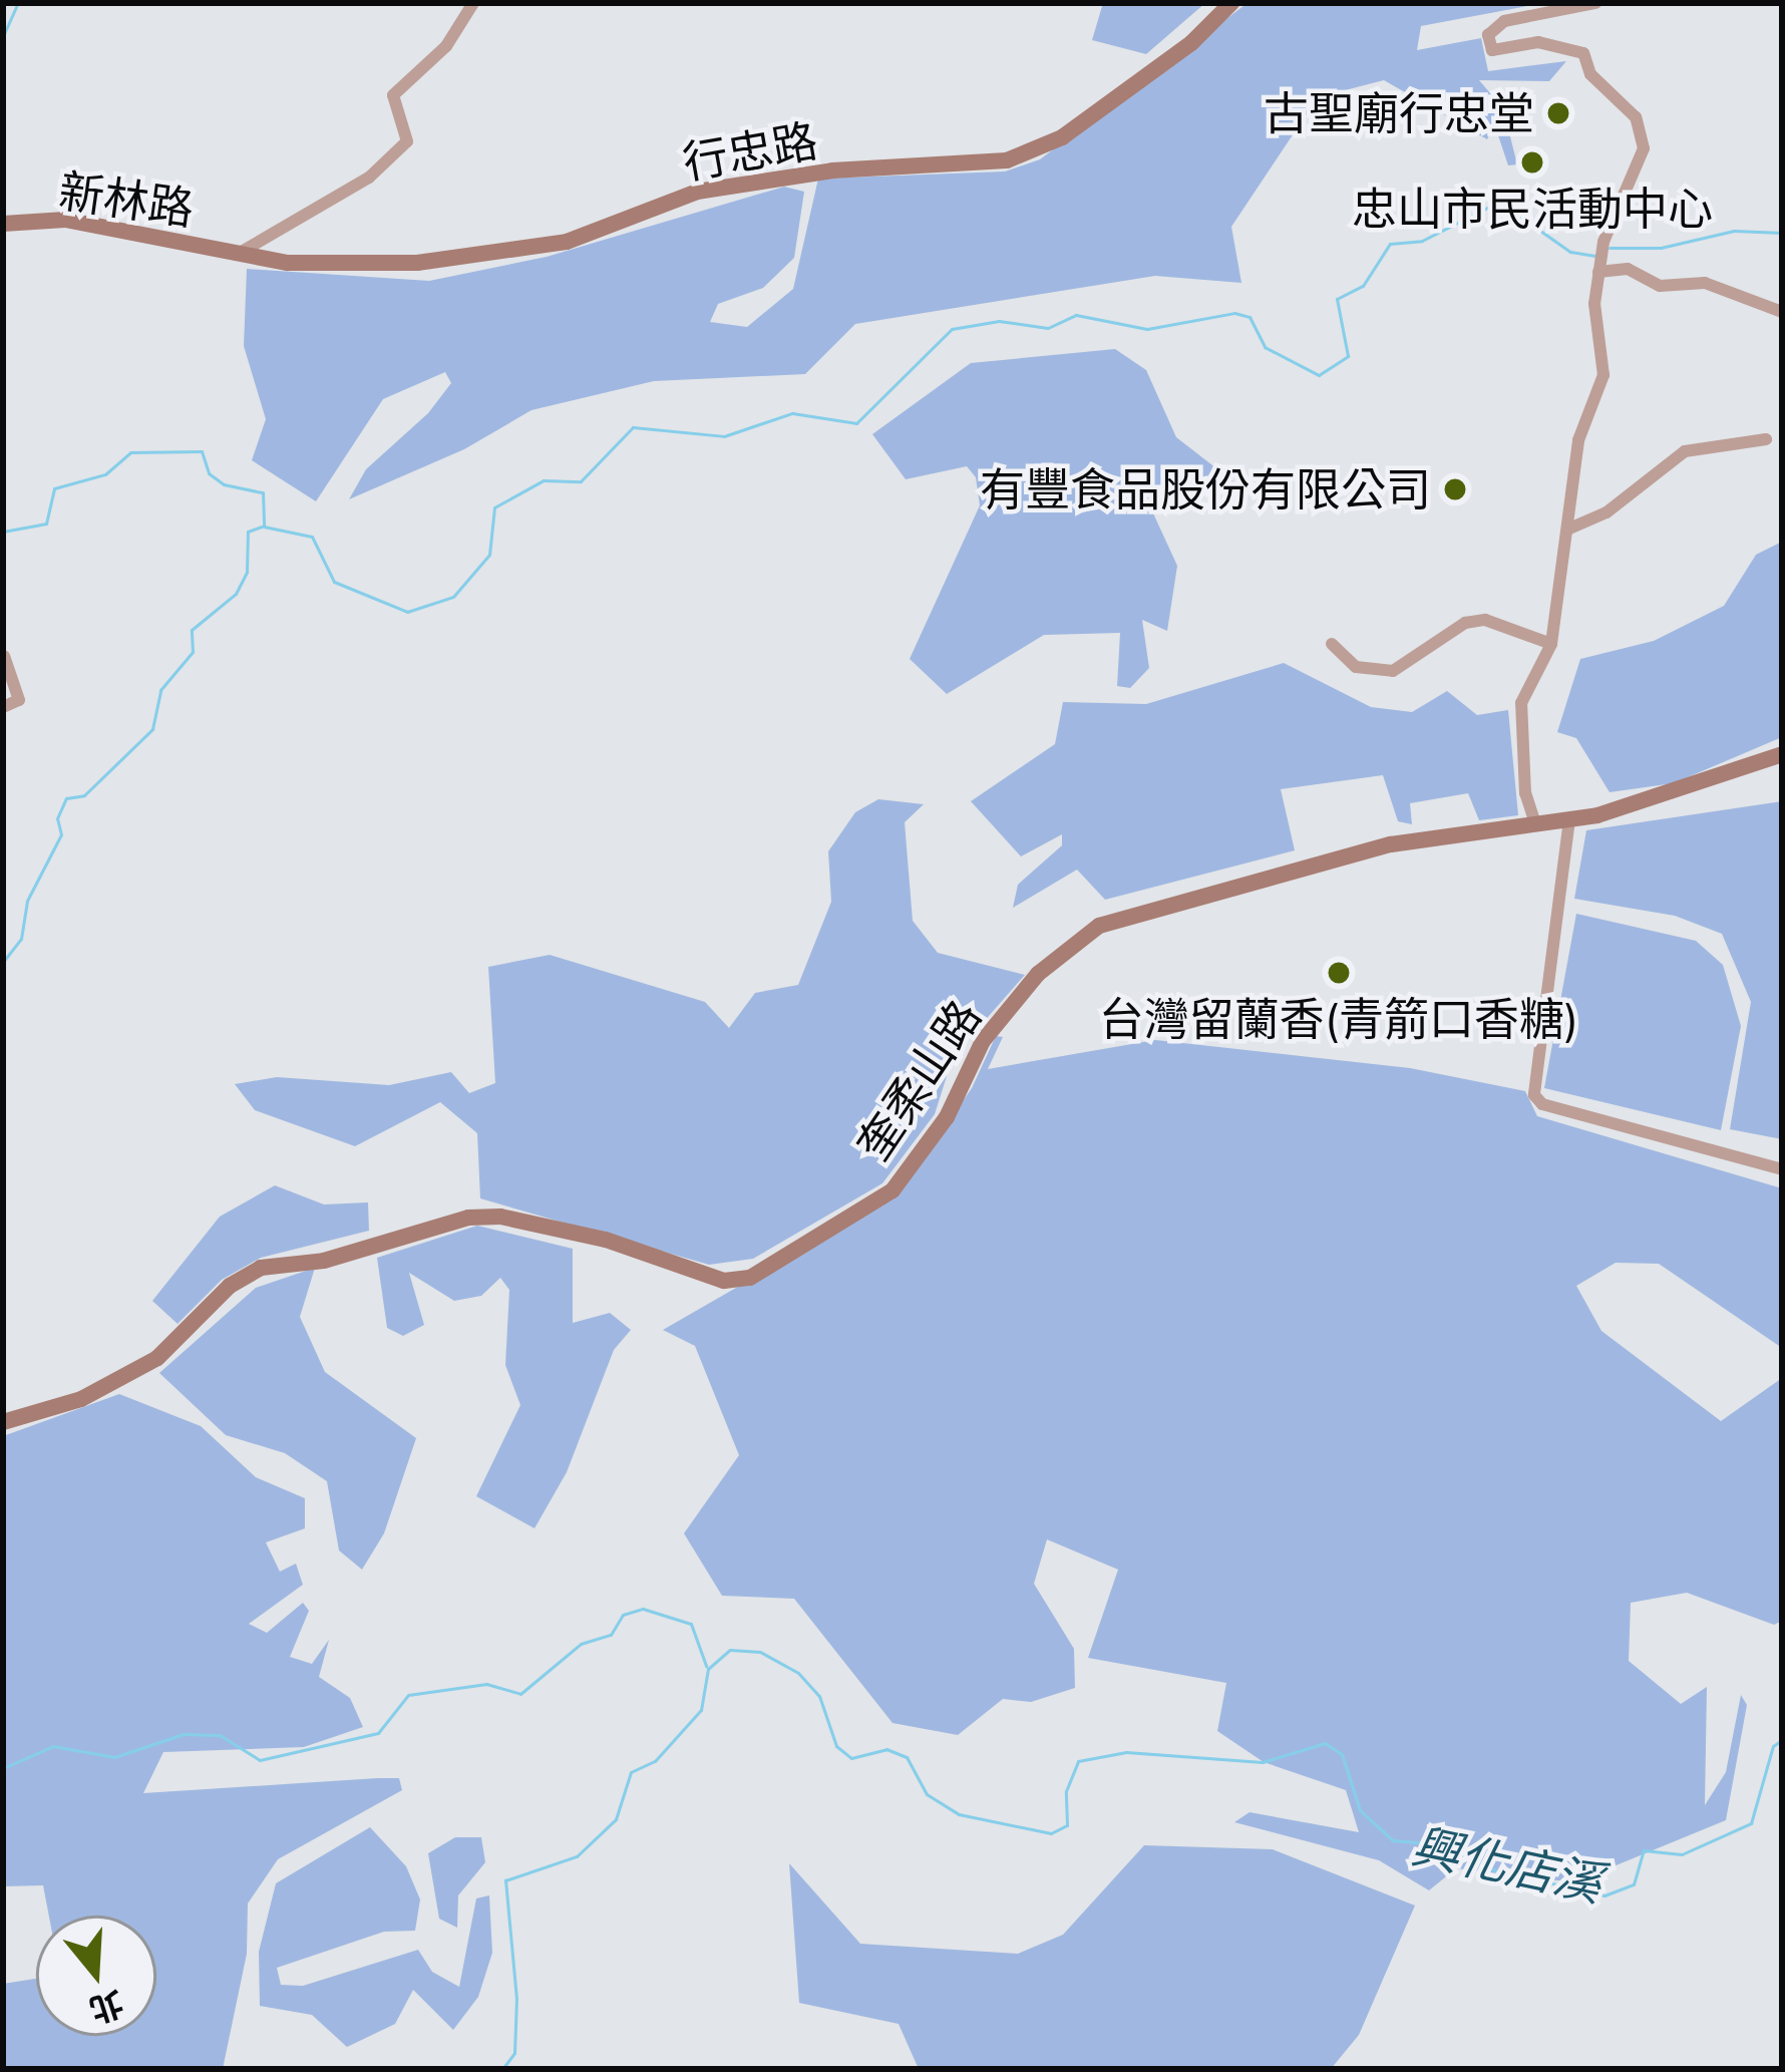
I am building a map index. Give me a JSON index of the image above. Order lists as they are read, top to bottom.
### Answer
{
  "streets": {
    "street": ["行忠路", "新林路", "奎柔山路"]
  },
  "crossings": [
    ["行忠路", "新林路"]
  ],
  "water": ["興化店溪"],
  "places": [
    "古聖廟行忠堂",
    "忠山市民活動中心",
    "有豐食品股份有限公司",
    "台灣留蘭香(青箭口香糖)"
  ],
  "north": "bottom"
}
